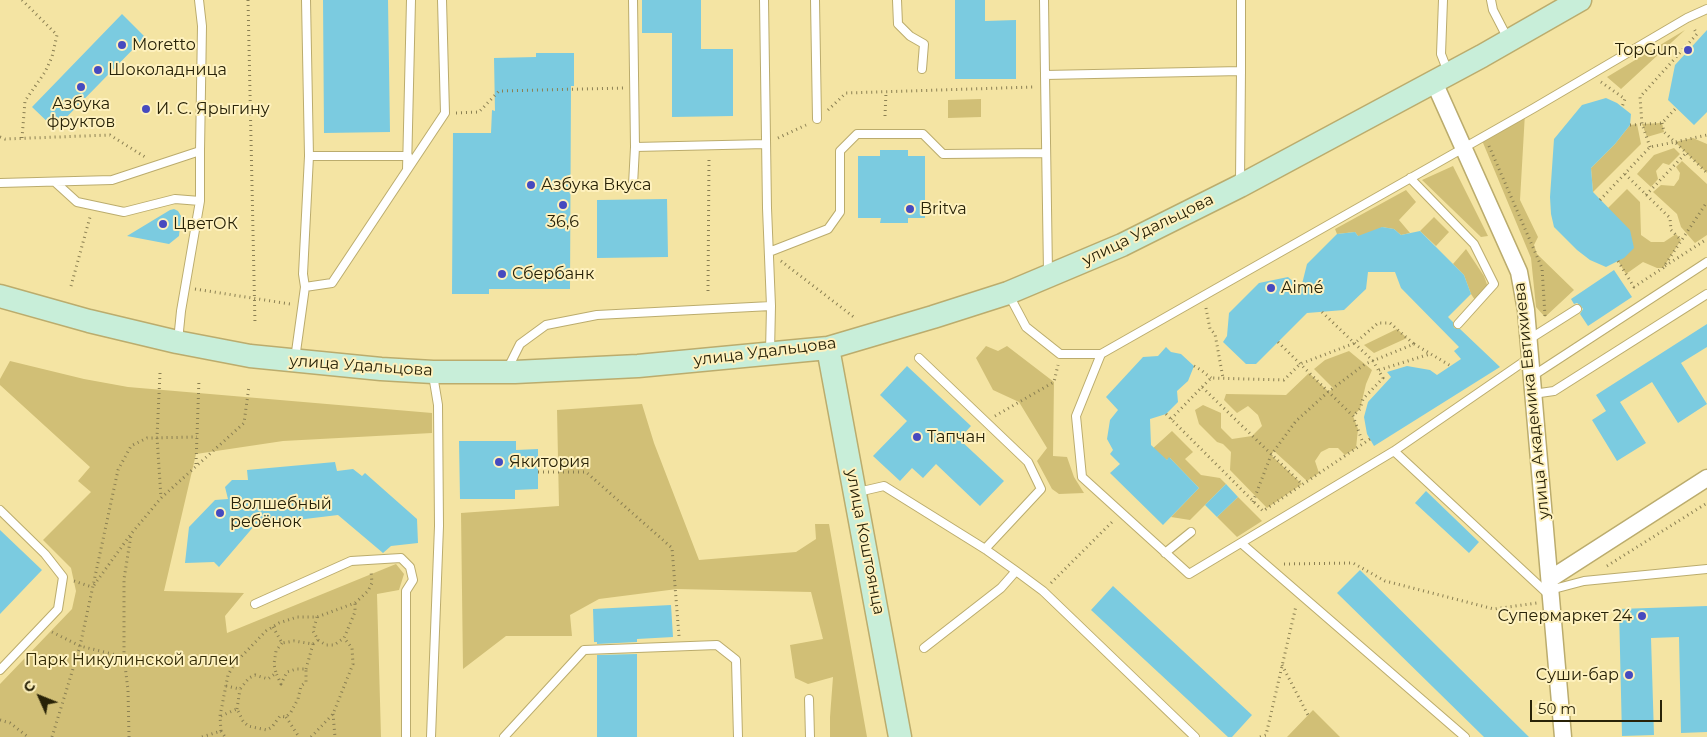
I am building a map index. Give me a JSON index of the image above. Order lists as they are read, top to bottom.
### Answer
{
  "streets": {
    "street": ["улица Удальцова", "улица Академика Евтихиева", "улица Коштоянца"]
  },
  "crossings": [
    ["улица Удальцова", "улица Академика Евтихиева"],
    ["улица Удальцова", "улица Коштоянца"]
  ],
  "parks": ["Парк Никулинской аллеи"],
  "places": [
    "Moretto",
    "TopGun",
    "Шоколадница",
    "Азбука фруктов",
    "И. С. Ярыгину",
    "Азбука Вкуса",
    "36,6",
    "Britva",
    "ЦветОК",
    "Сбербанк",
    "Aimé",
    "Тапчан",
    "Якитория",
    "Волшебный ребёнок",
    "Супермаркет 24",
    "Суши-бар"
  ],
  "scale_bar": "50 m",
  "north": "top left"
}
